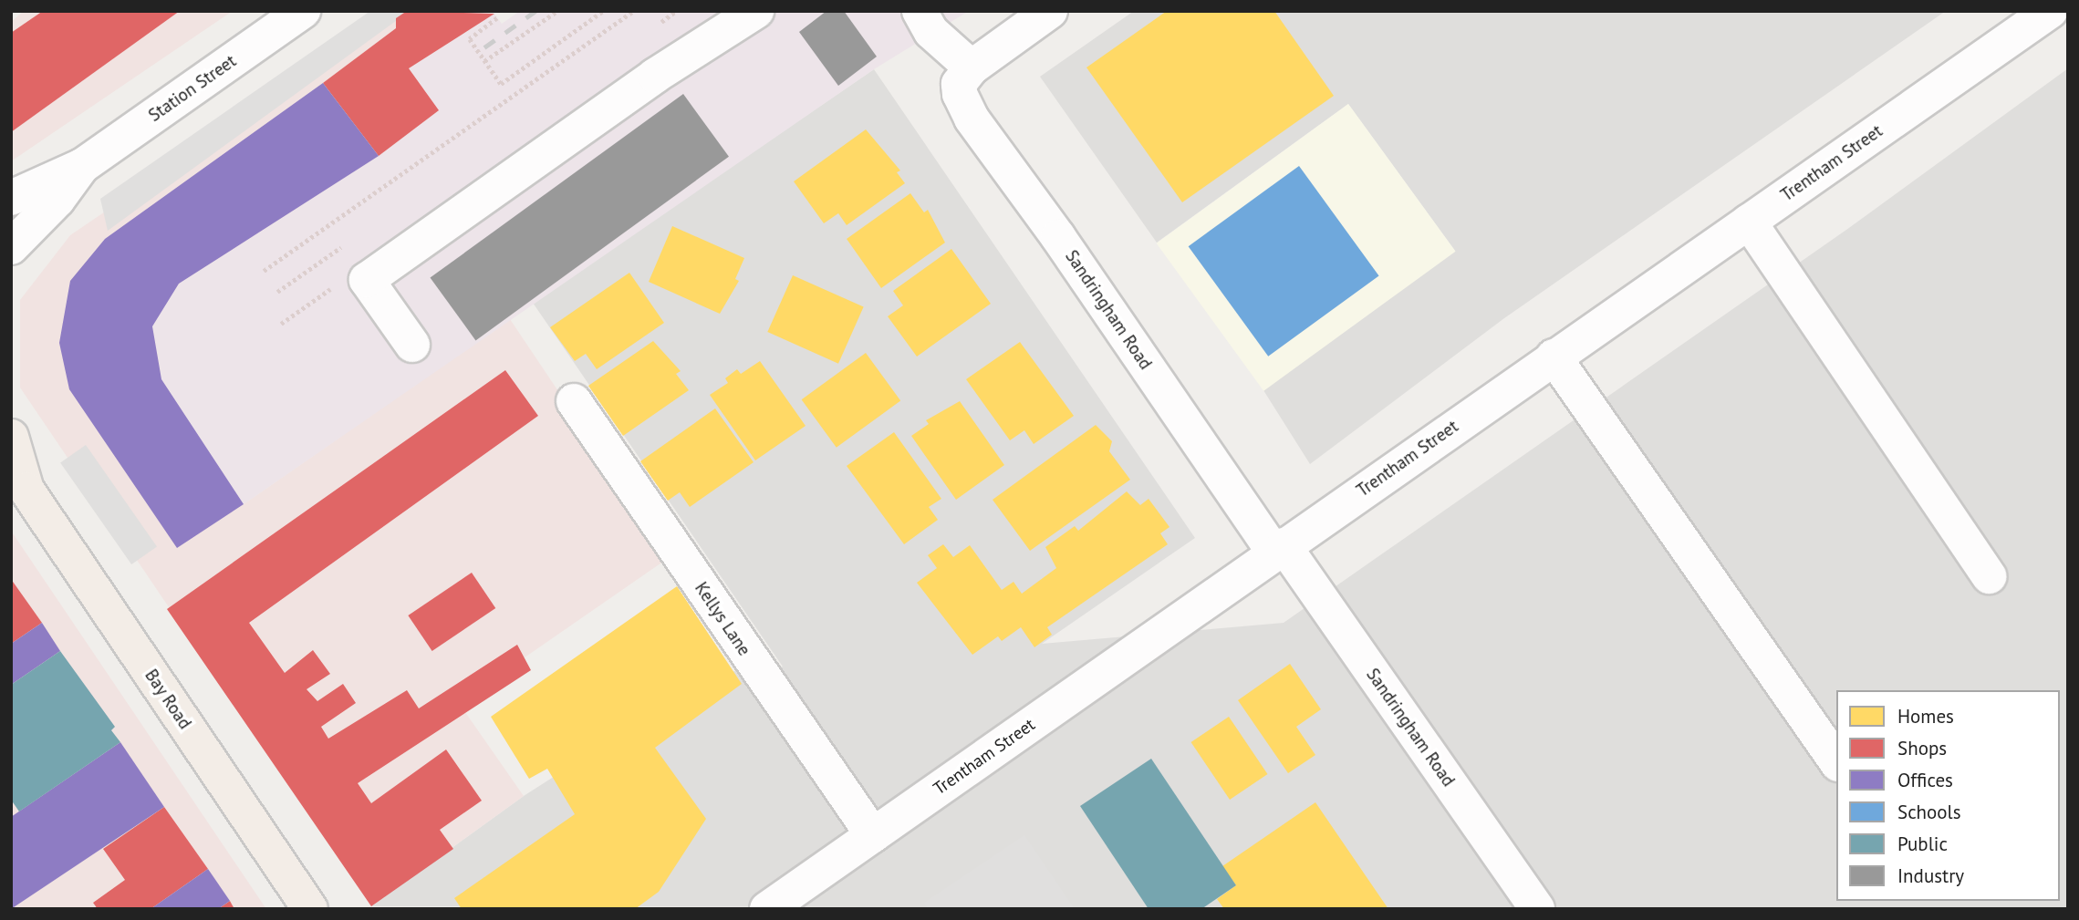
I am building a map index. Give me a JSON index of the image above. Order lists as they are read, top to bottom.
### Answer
{
  "streets": {
    "main road": ["Bay Road"],
    "street": [
      "Station Street",
      "Trentham Street",
      "Sandringham Road",
      "Kellys Lane"
    ]
  },
  "crossings": [
    ["Trentham Street", "Sandringham Road"],
    ["Trentham Street", "Kellys Lane"]
  ],
  "legend": [
    "Homes",
    "Shops",
    "Offices",
    "Schools",
    "Public",
    "Industry"
  ]
}
